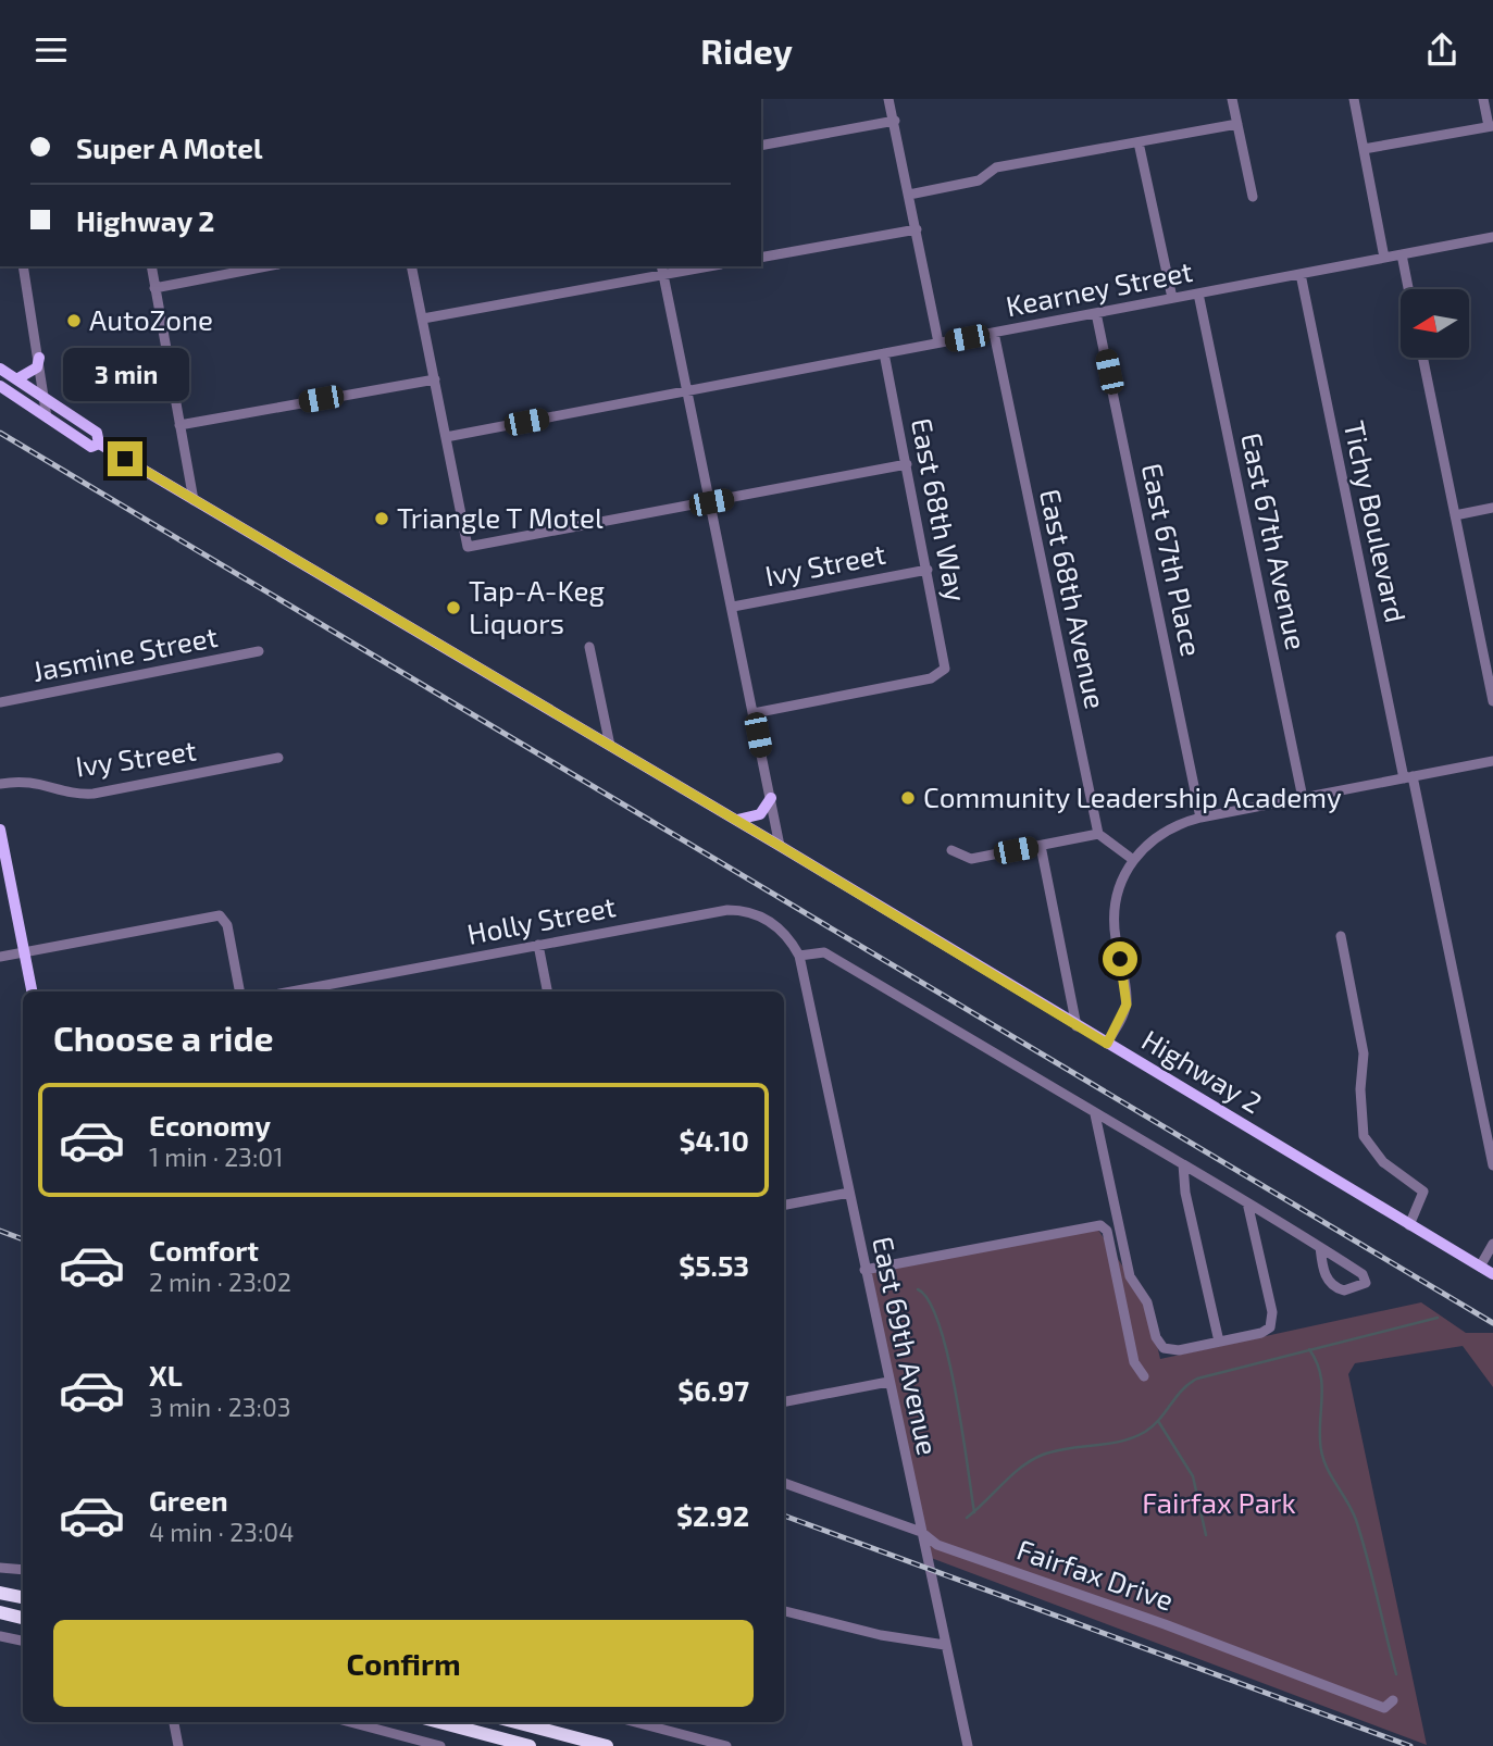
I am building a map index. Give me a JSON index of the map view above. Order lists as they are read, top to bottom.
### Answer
{
  "streets": {
    "main road": ["Highway 2"],
    "street": [
      "Kearney Street",
      "East 68th Way",
      "Tichy Boulevard",
      "East 67th Avenue",
      "East 67th Place",
      "Ivy Street",
      "East 68th Avenue",
      "Jasmine Street",
      "Holly Street",
      "East 69th Avenue",
      "Fairfax Drive"
    ]
  },
  "crossings": [
    ["Kearney Street", "East 68th Way"],
    ["Kearney Street", "Tichy Boulevard"],
    ["Kearney Street", "East 67th Avenue"],
    ["Kearney Street", "East 67th Place"],
    ["Kearney Street", "East 68th Avenue"],
    ["East 68th Way", "Ivy Street"],
    ["Holly Street", "East 69th Avenue"],
    ["East 69th Avenue", "Fairfax Drive"]
  ],
  "parks": ["Fairfax Park"],
  "places": [
    "AutoZone",
    "Triangle T Motel",
    "Tap-A-Keg Liquors",
    "Community Leadership Academy"
  ],
  "north": "left",
  "page": {
    "header": "Ridey",
    "banner": ["Super A Motel", "Highway 2"],
    "bubble": "3 min",
    "heading": "Choose a ride",
    "list": [
      {
        "name": "Economy",
        "note": "1 min · 23:01",
        "value": "$4.10"
      },
      {
        "name": "Comfort",
        "note": "2 min · 23:02",
        "value": "$5.53"
      },
      {
        "name": "XL",
        "note": "3 min · 23:03",
        "value": "$6.97"
      },
      {
        "name": "Green",
        "note": "4 min · 23:04",
        "value": "$2.92"
      }
    ],
    "buttons": "Confirm"
  }
}
